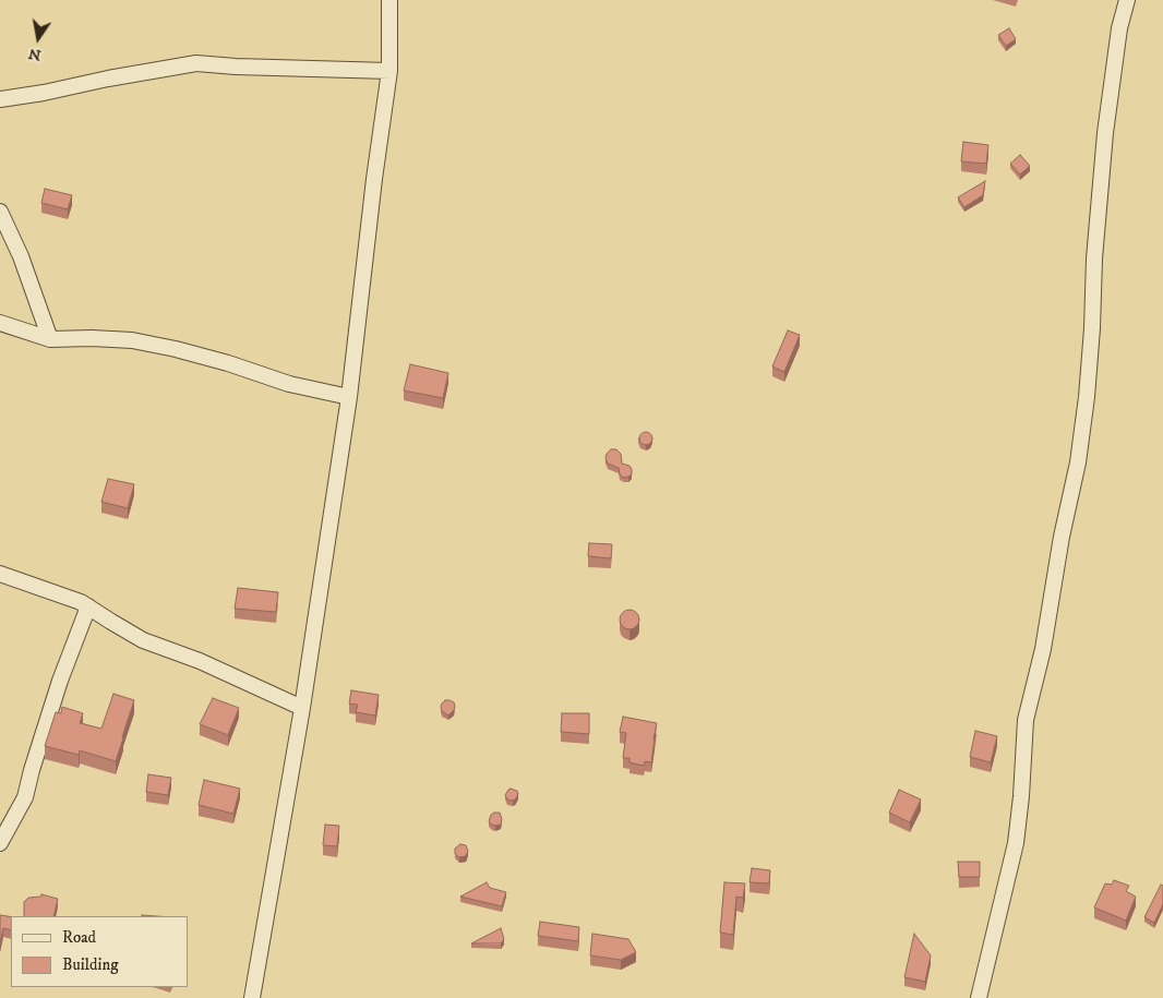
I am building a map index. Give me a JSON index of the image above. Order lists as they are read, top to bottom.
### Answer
{
  "legend": ["Road", "Building"],
  "north": "bottom"
}
